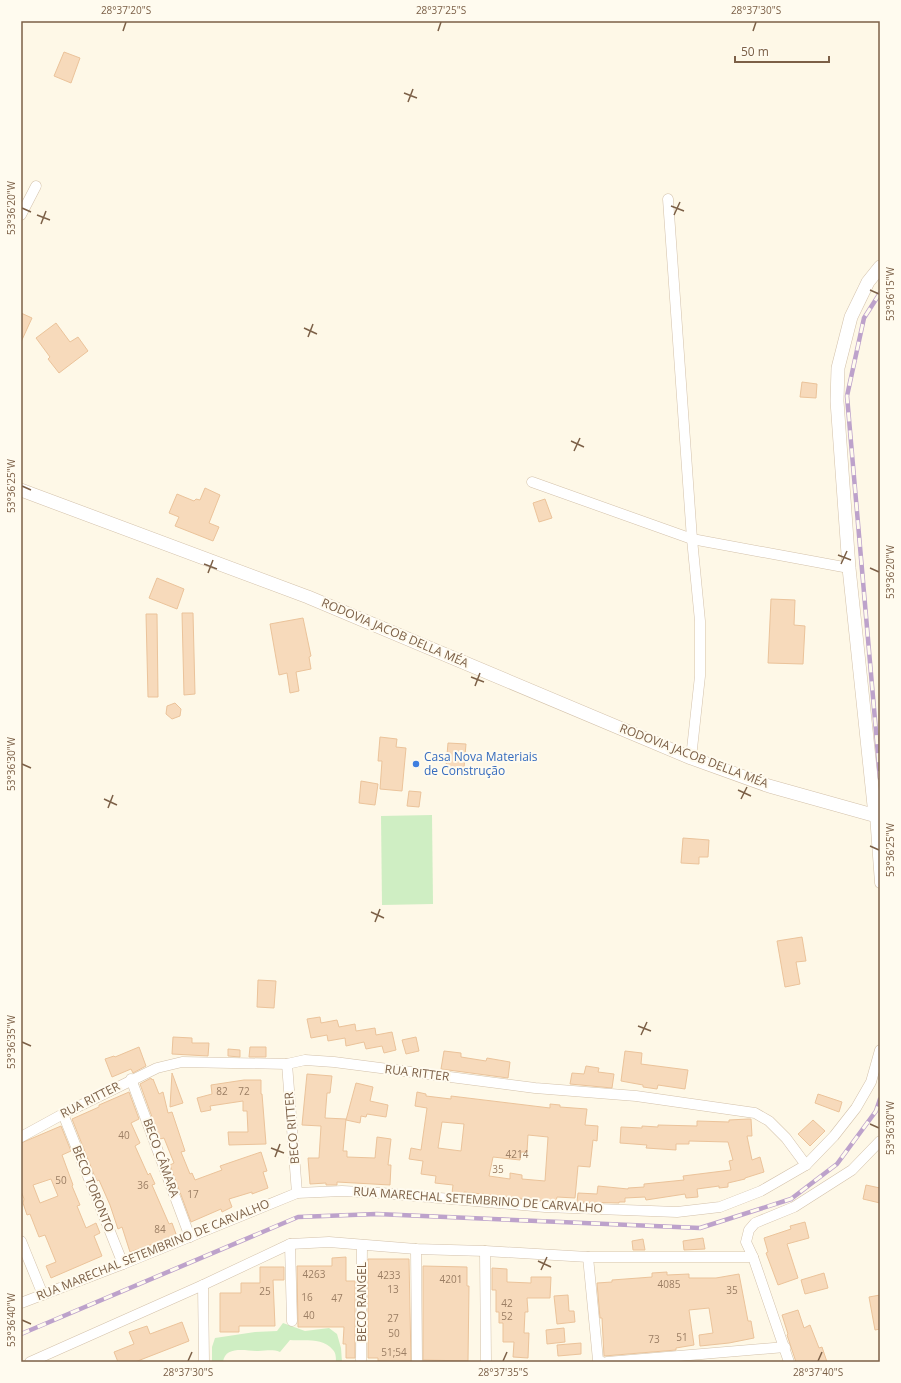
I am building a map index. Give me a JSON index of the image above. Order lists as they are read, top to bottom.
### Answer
{
  "streets": {
    "street": [
      "RODOVIA JACOB DELLA MÉA",
      "RUA RITTER",
      "BECO RITTER",
      "BECO CÂMARA",
      "BECO TORONTO",
      "RUA MARECHAL SETEMBRINO DE CARVALHO",
      "BECO RANGEL"
    ]
  },
  "crossings": [
    ["RUA RITTER", "BECO RITTER"],
    ["RUA RITTER", "BECO CÂMARA"],
    ["RUA RITTER", "BECO TORONTO"],
    ["RUA RITTER", "RUA MARECHAL SETEMBRINO DE CARVALHO"],
    ["BECO RITTER", "RUA MARECHAL SETEMBRINO DE CARVALHO"],
    ["BECO CÂMARA", "RUA MARECHAL SETEMBRINO DE CARVALHO"],
    ["BECO TORONTO", "RUA MARECHAL SETEMBRINO DE CARVALHO"]
  ],
  "places": ["Casa Nova Materiais de Construção"],
  "house_numbers": [
    "82",
    "72",
    "40",
    "4214",
    "35",
    "50",
    "36",
    "17",
    "84",
    "4263",
    "4233",
    "4201",
    "4085",
    "13",
    "35",
    "25",
    "16",
    "47",
    "42",
    "40",
    "52",
    "27",
    "50",
    "51",
    "73",
    "51;54"
  ],
  "scale_bar": "50 m",
  "coordinates": [
    "28°37'20\"S",
    "28°37'25\"S",
    "28°37'30\"S",
    "53°36'20\"W",
    "53°36'15\"W",
    "53°36'25\"W",
    "53°36'30\"W",
    "53°36'35\"W",
    "53°36'40\"W",
    "28°37'35\"S",
    "28°37'40\"S"
  ]
}
